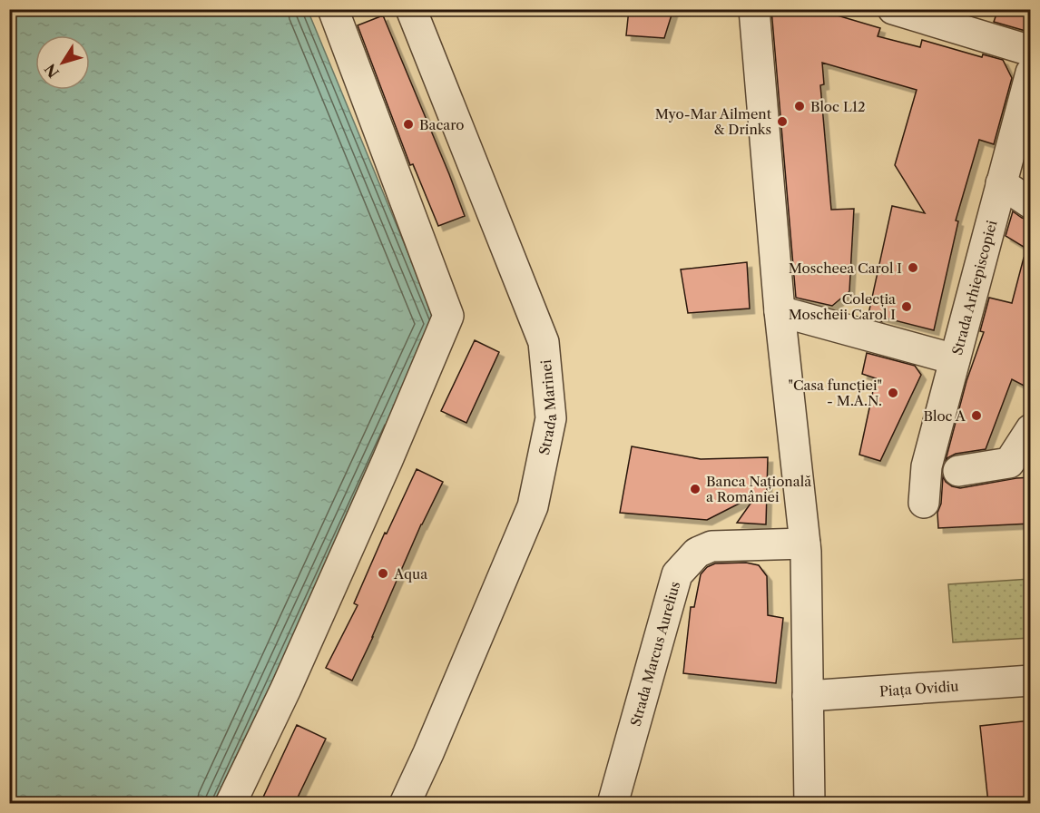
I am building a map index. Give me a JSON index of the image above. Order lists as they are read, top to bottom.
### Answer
{
  "streets": {
    "street": [
      "Strada Arhiepiscopiei",
      "Strada Marinei",
      "Strada Marcus Aurelius",
      "Piața Ovidiu"
    ]
  },
  "places": [
    "Bloc L12",
    "Myo-Mar Ailment & Drinks",
    "Bacaro",
    "Moscheea Carol I",
    "Colecția Moscheii Carol I",
    "\"Casa funcției\" - M.A.N.",
    "Bloc A",
    "Banca Națională a României",
    "Aqua"
  ],
  "north": "bottom left"
}
